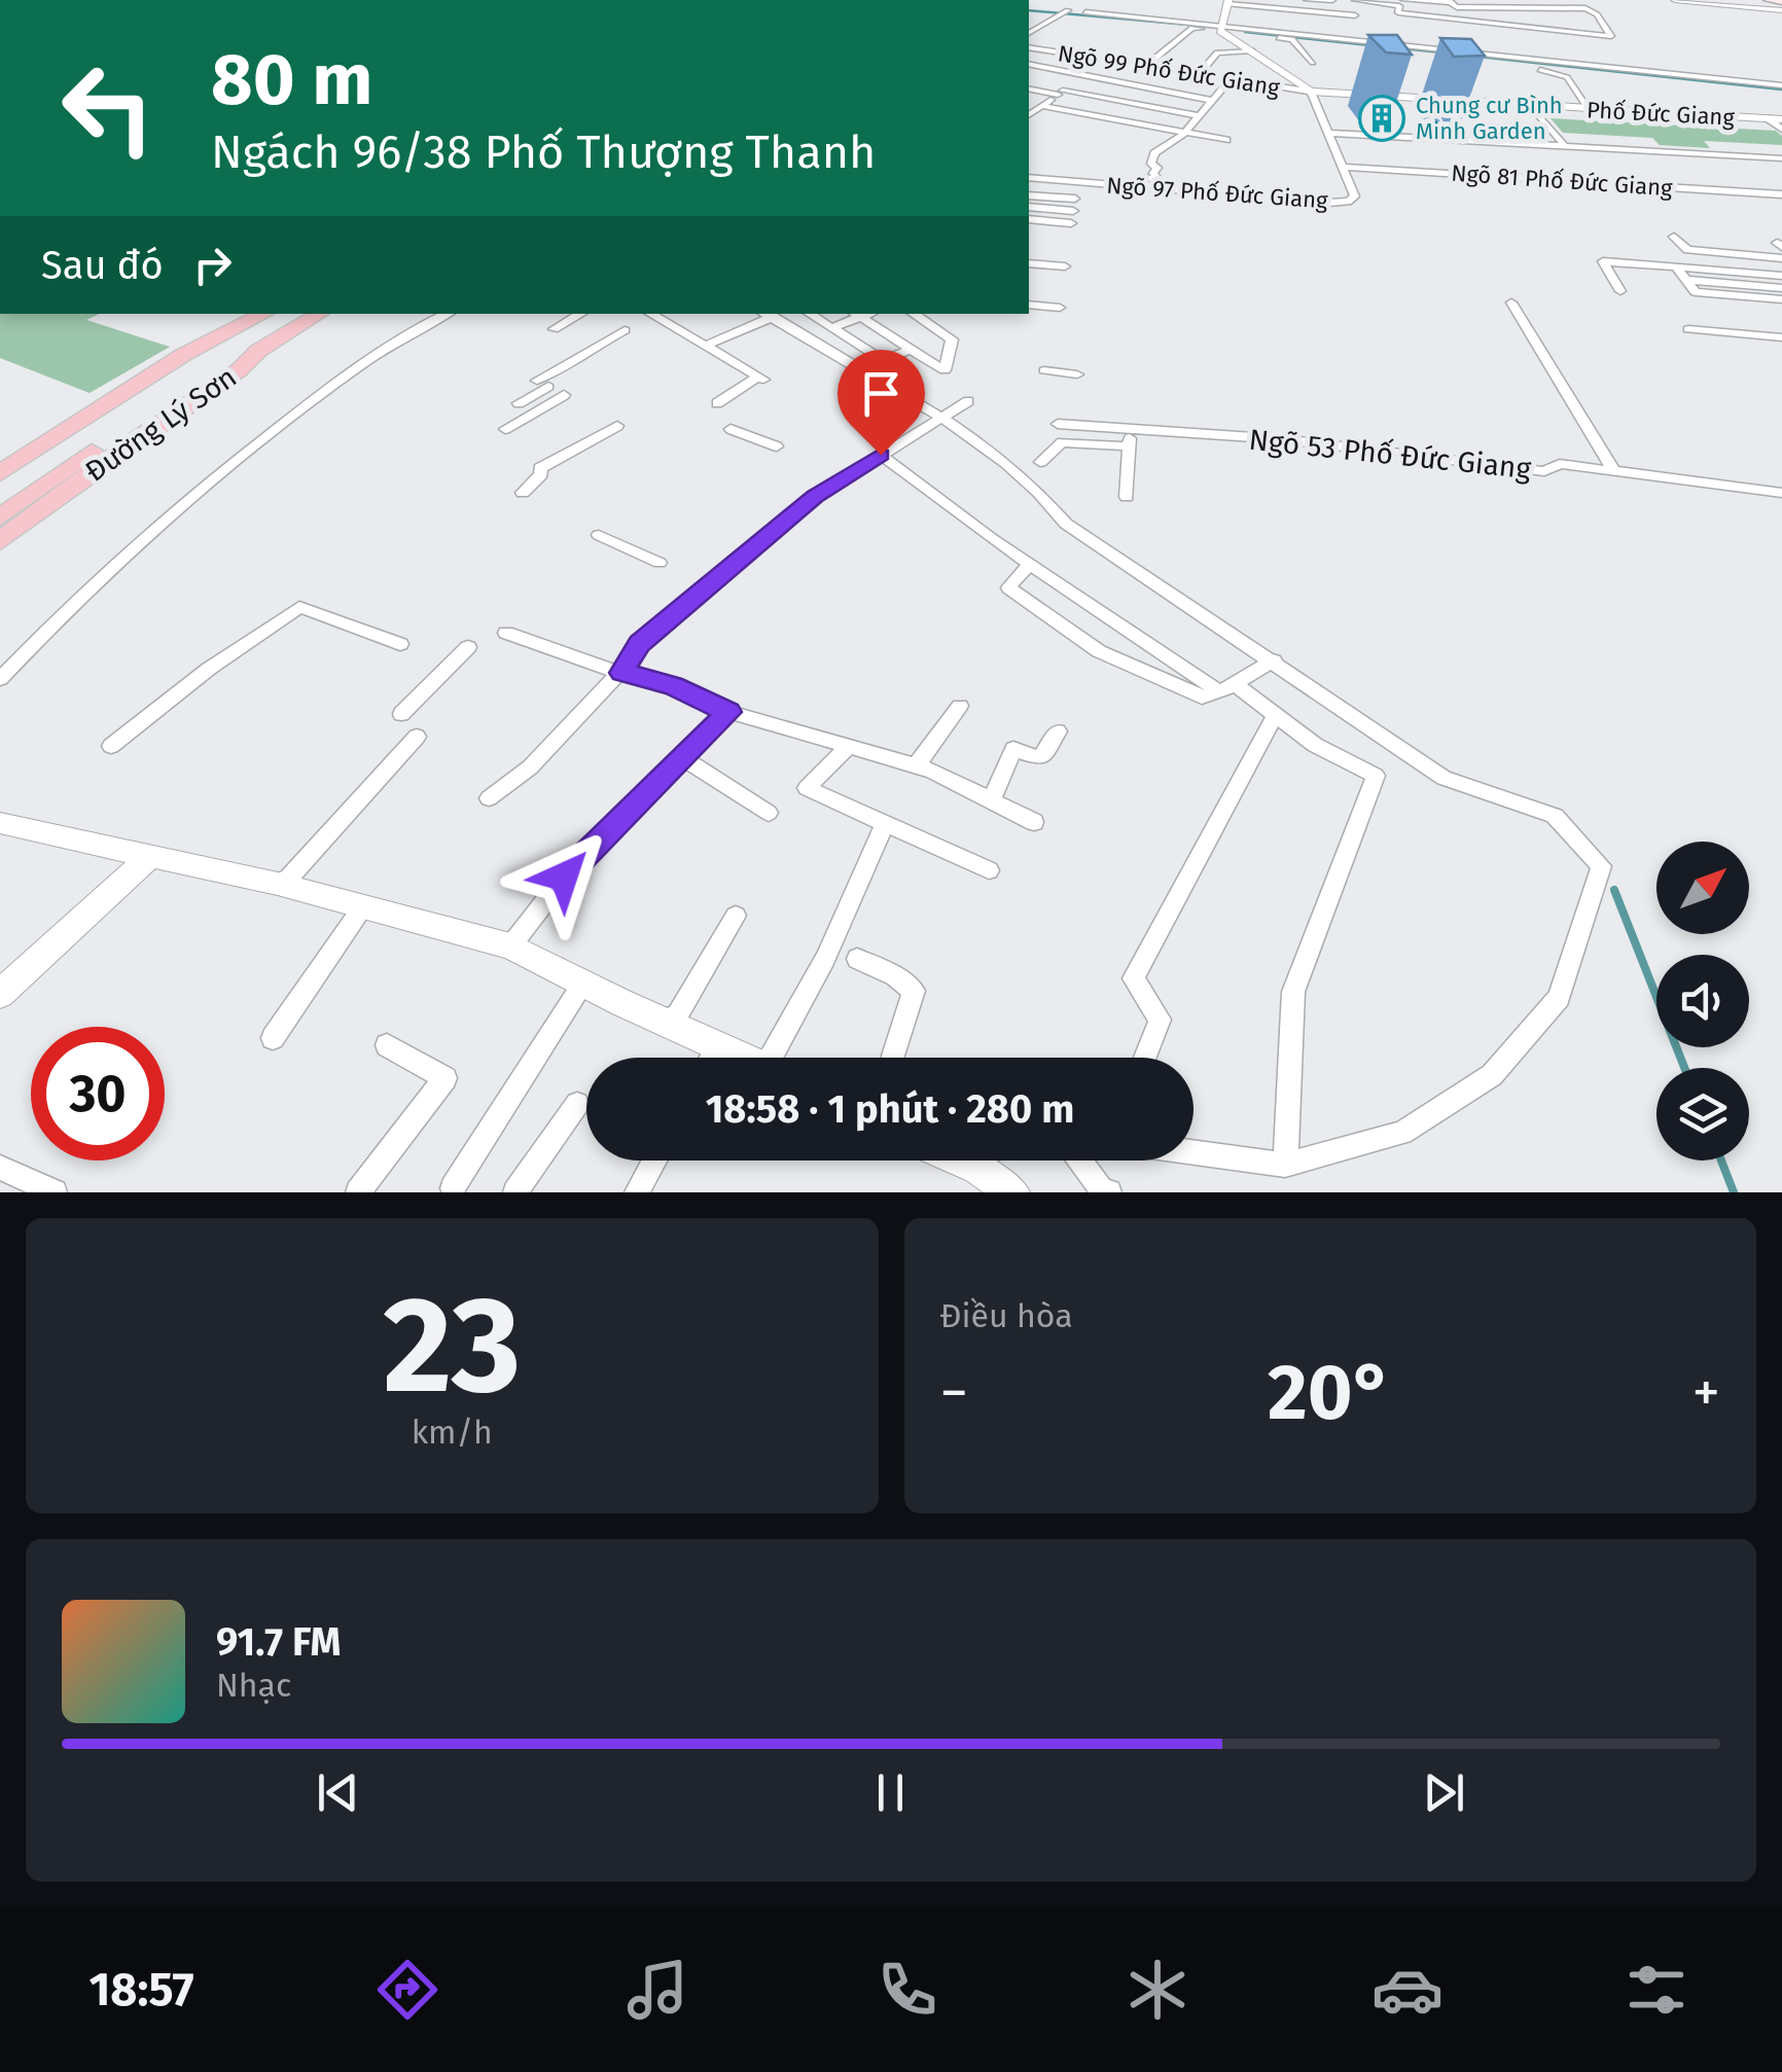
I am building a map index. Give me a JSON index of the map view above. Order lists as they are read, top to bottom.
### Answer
{
  "streets": {
    "highway": ["Đường Lý Sơn"],
    "street": [
      "Ngõ 99 Phố Đức Giang",
      "Phố Đức Giang",
      "Ngõ 81 Phố Đức Giang",
      "Ngõ 97 Phố Đức Giang",
      "Ngõ 53 Phố Đức Giang"
    ]
  },
  "crossings": [
    ["Ngõ 99 Phố Đức Giang", "Phố Đức Giang"],
    ["Ngõ 99 Phố Đức Giang", "Ngõ 97 Phố Đức Giang"],
    ["Phố Đức Giang", "Ngõ 97 Phố Đức Giang"],
    ["Ngõ 81 Phố Đức Giang", "Ngõ 97 Phố Đức Giang"]
  ],
  "places": {
    "building": ["Chung cư Bình Minh Garden"]
  },
  "north": "top right",
  "page": {
    "turn": ["80 m", "Ngách 96/38 Phố Thượng Thanh"],
    "then": "Sau đó",
    "limit": "30",
    "trip": "18:58 · 1 phút · 280 m",
    "tile": [
      ["23", "km/h"],
      "Điều hòa"
    ],
    "heat": ["−", "20°", "+"],
    "song": ["91.7 FM", "Nhạc"],
    "tabs": "18:57"
  }
}
